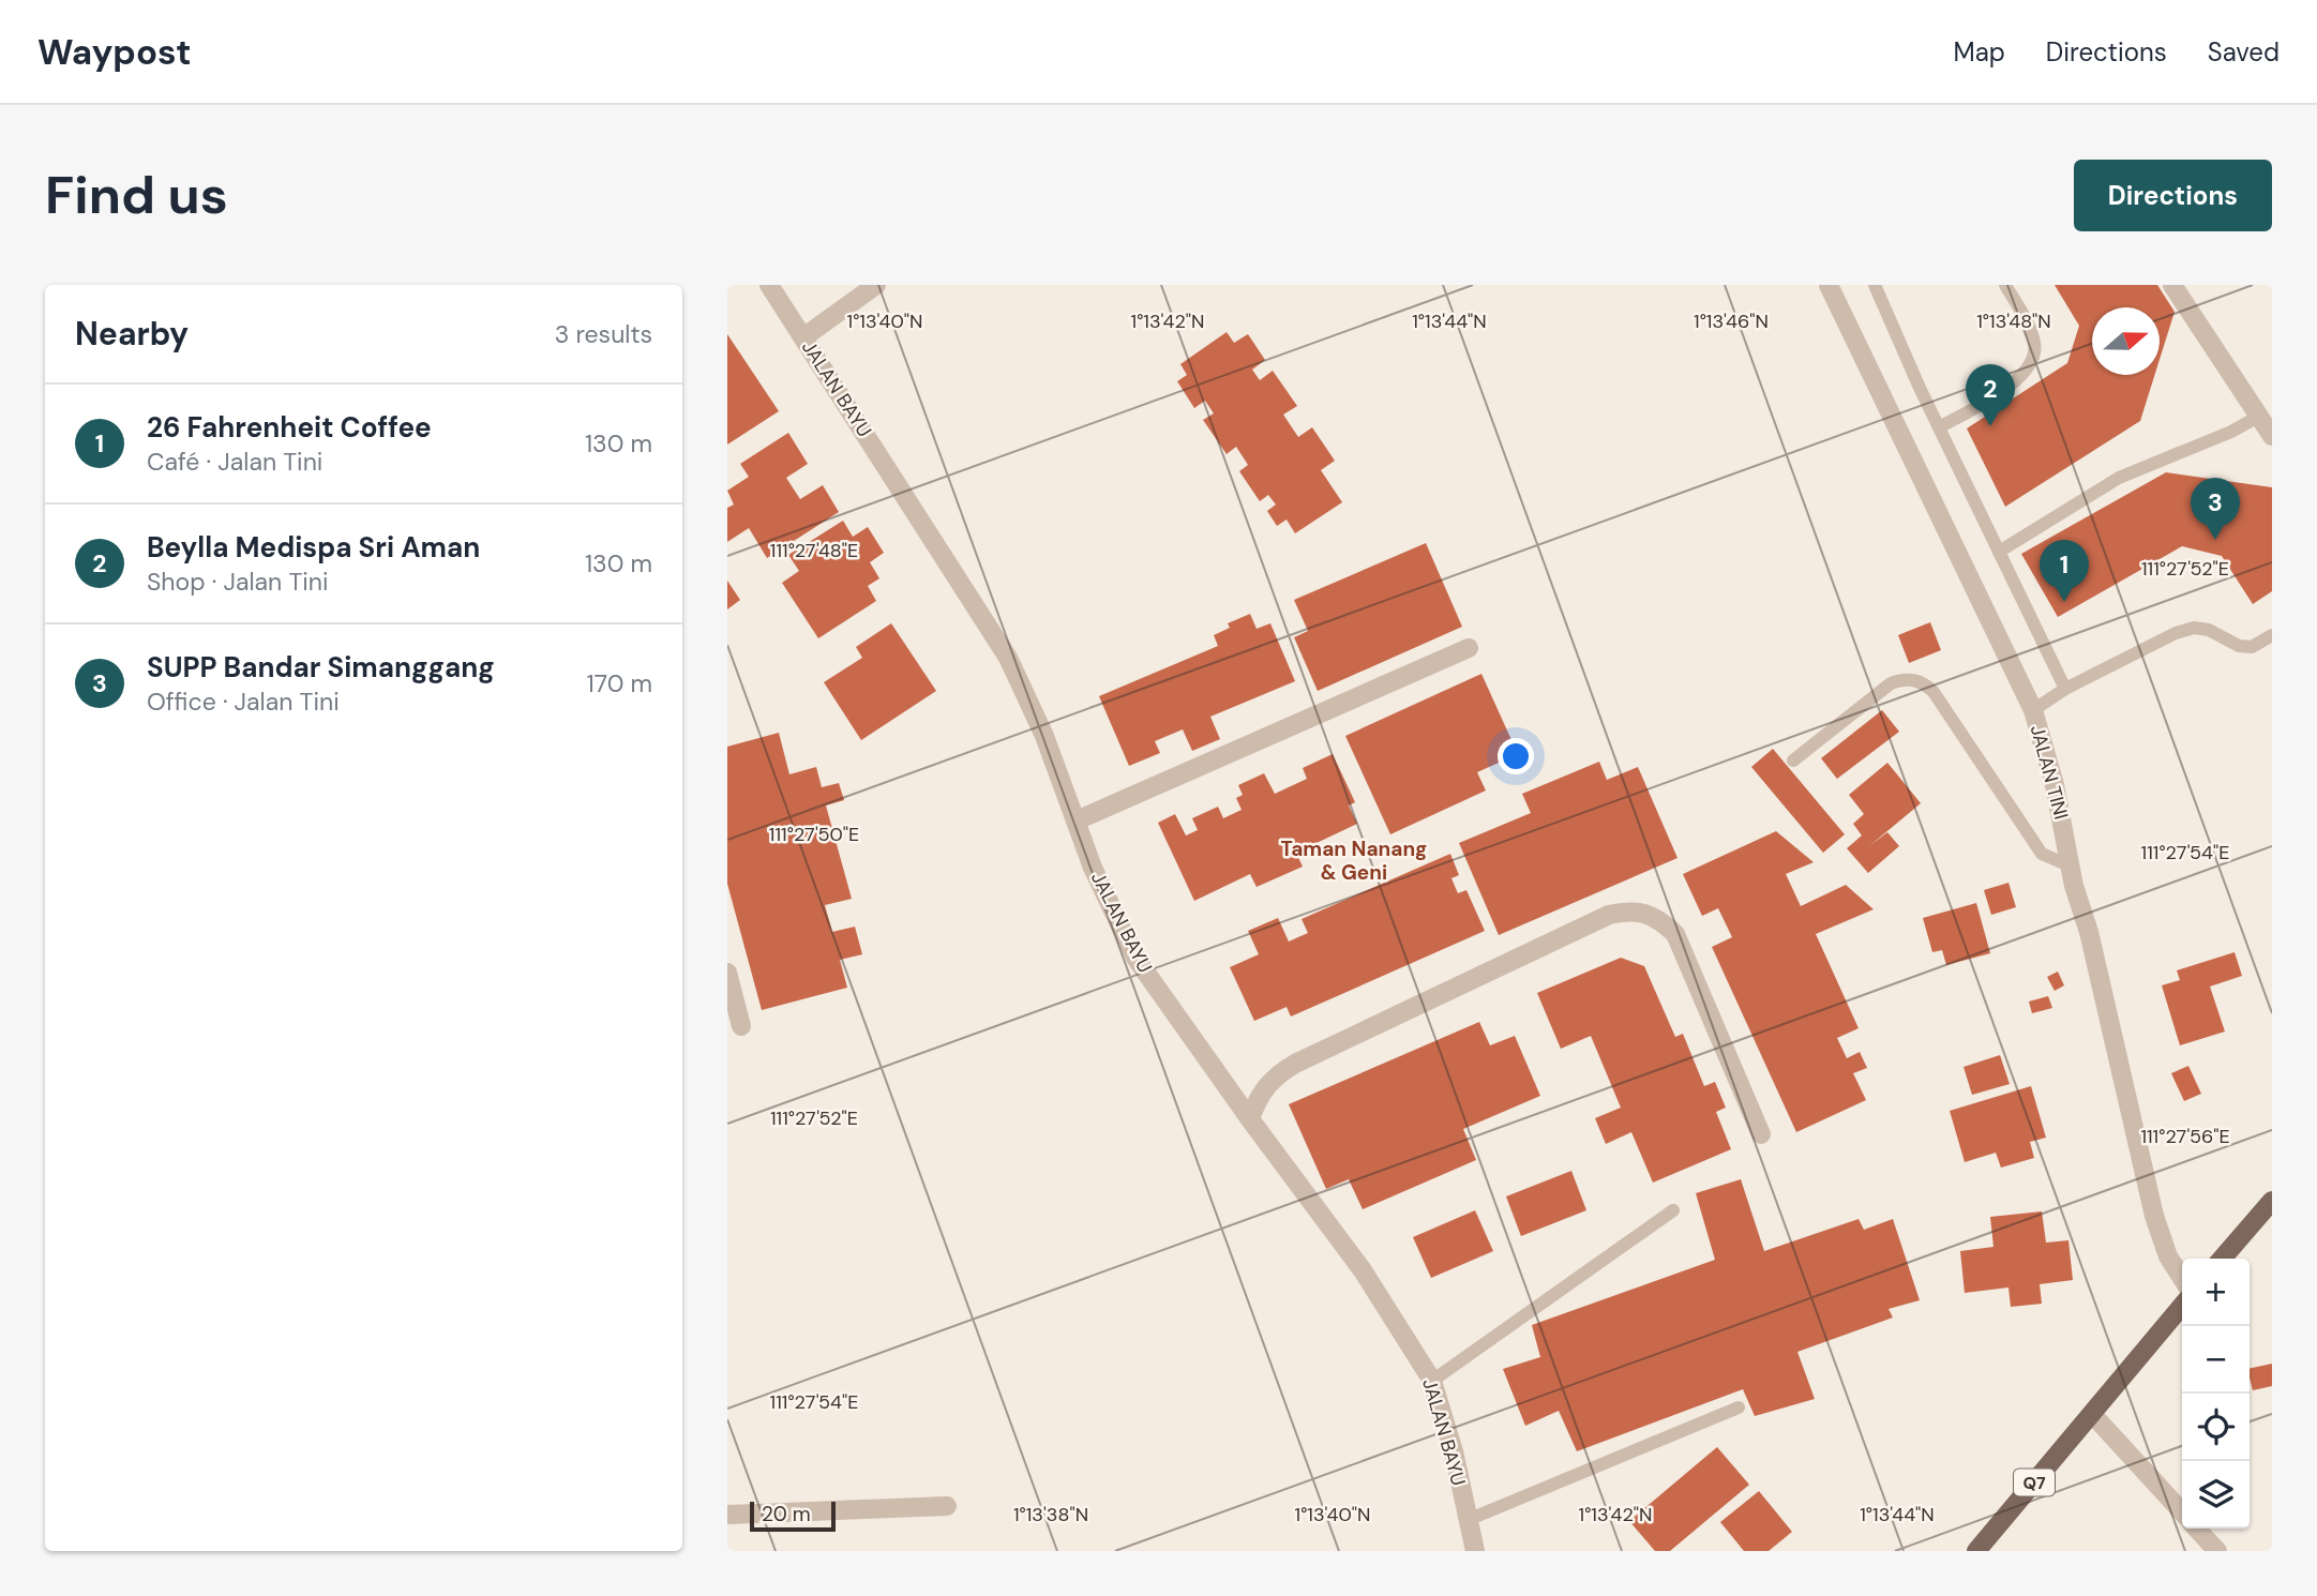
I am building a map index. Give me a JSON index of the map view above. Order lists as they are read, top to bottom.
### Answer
{
  "streets": {
    "main road": ["Q7"],
    "street": ["JALAN BAYU", "JALAN TINI"]
  },
  "districts": ["Taman Nanang & Geni"],
  "scale_bar": "20 m",
  "north": "right",
  "page": {
    "header": "Waypost",
    "nav": ["Map", "Directions", "Saved"],
    "buttons": "Directions",
    "title": "Find us",
    "heading": ["Nearby", "3 results"],
    "pins": ["2", "3", "1"],
    "list": [
      {
        "mark": "1",
        "name": "26 Fahrenheit Coffee",
        "note": "Café · Jalan Tini",
        "value": "130 m"
      },
      {
        "mark": "2",
        "name": "Beylla Medispa Sri Aman",
        "note": "Shop · Jalan Tini",
        "value": "130 m"
      },
      {
        "mark": "3",
        "name": "SUPP Bandar Simanggang",
        "note": "Office · Jalan Tini",
        "value": "170 m"
      }
    ],
    "map_buttons": ["+", "−"],
    "scale": "20 m"
  },
  "coordinates": [
    "1°13'48\"N",
    "1°13'40\"N",
    "1°13'42\"N",
    "1°13'44\"N",
    "1°13'46\"N",
    "111°27'48\"E",
    "111°27'52\"E",
    "111°27'50\"E",
    "111°27'54\"E",
    "111°27'56\"E",
    "1°13'38\"N"
  ]
}
